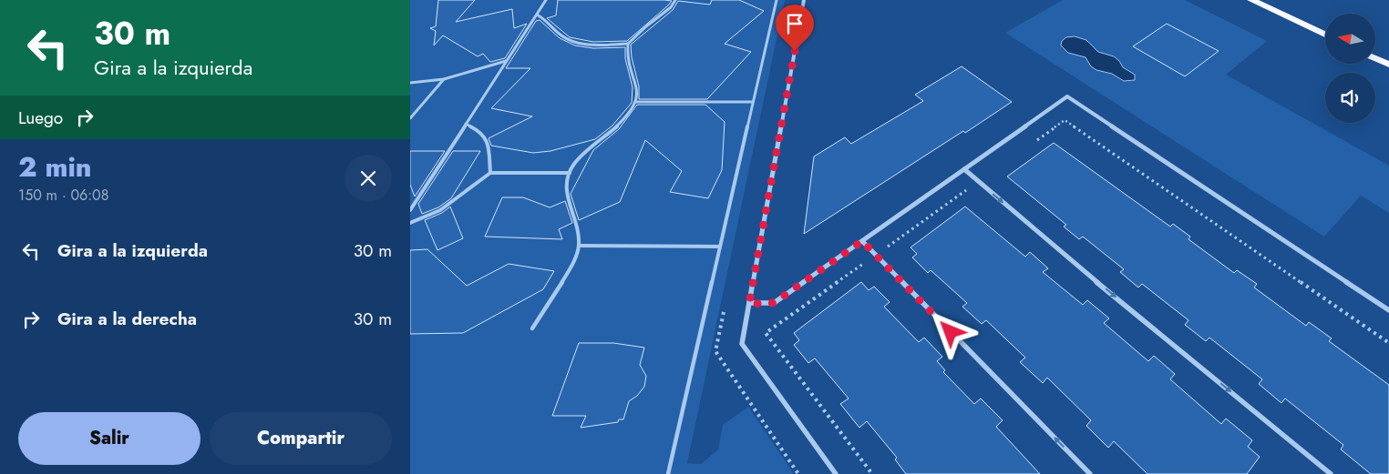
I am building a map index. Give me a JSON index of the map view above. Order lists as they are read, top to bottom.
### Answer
{
  "north": "left",
  "page": {
    "turn": ["30 m", "Gira a la izquierda"],
    "then": "Luego",
    "heading": ["2 min", "150 m · 06:08"],
    "list": [
      {
        "name": "Gira a la izquierda",
        "value": "30 m"
      },
      {
        "name": "Gira a la derecha",
        "value": "30 m"
      }
    ],
    "buttons": ["Salir", "Compartir"]
  }
}
